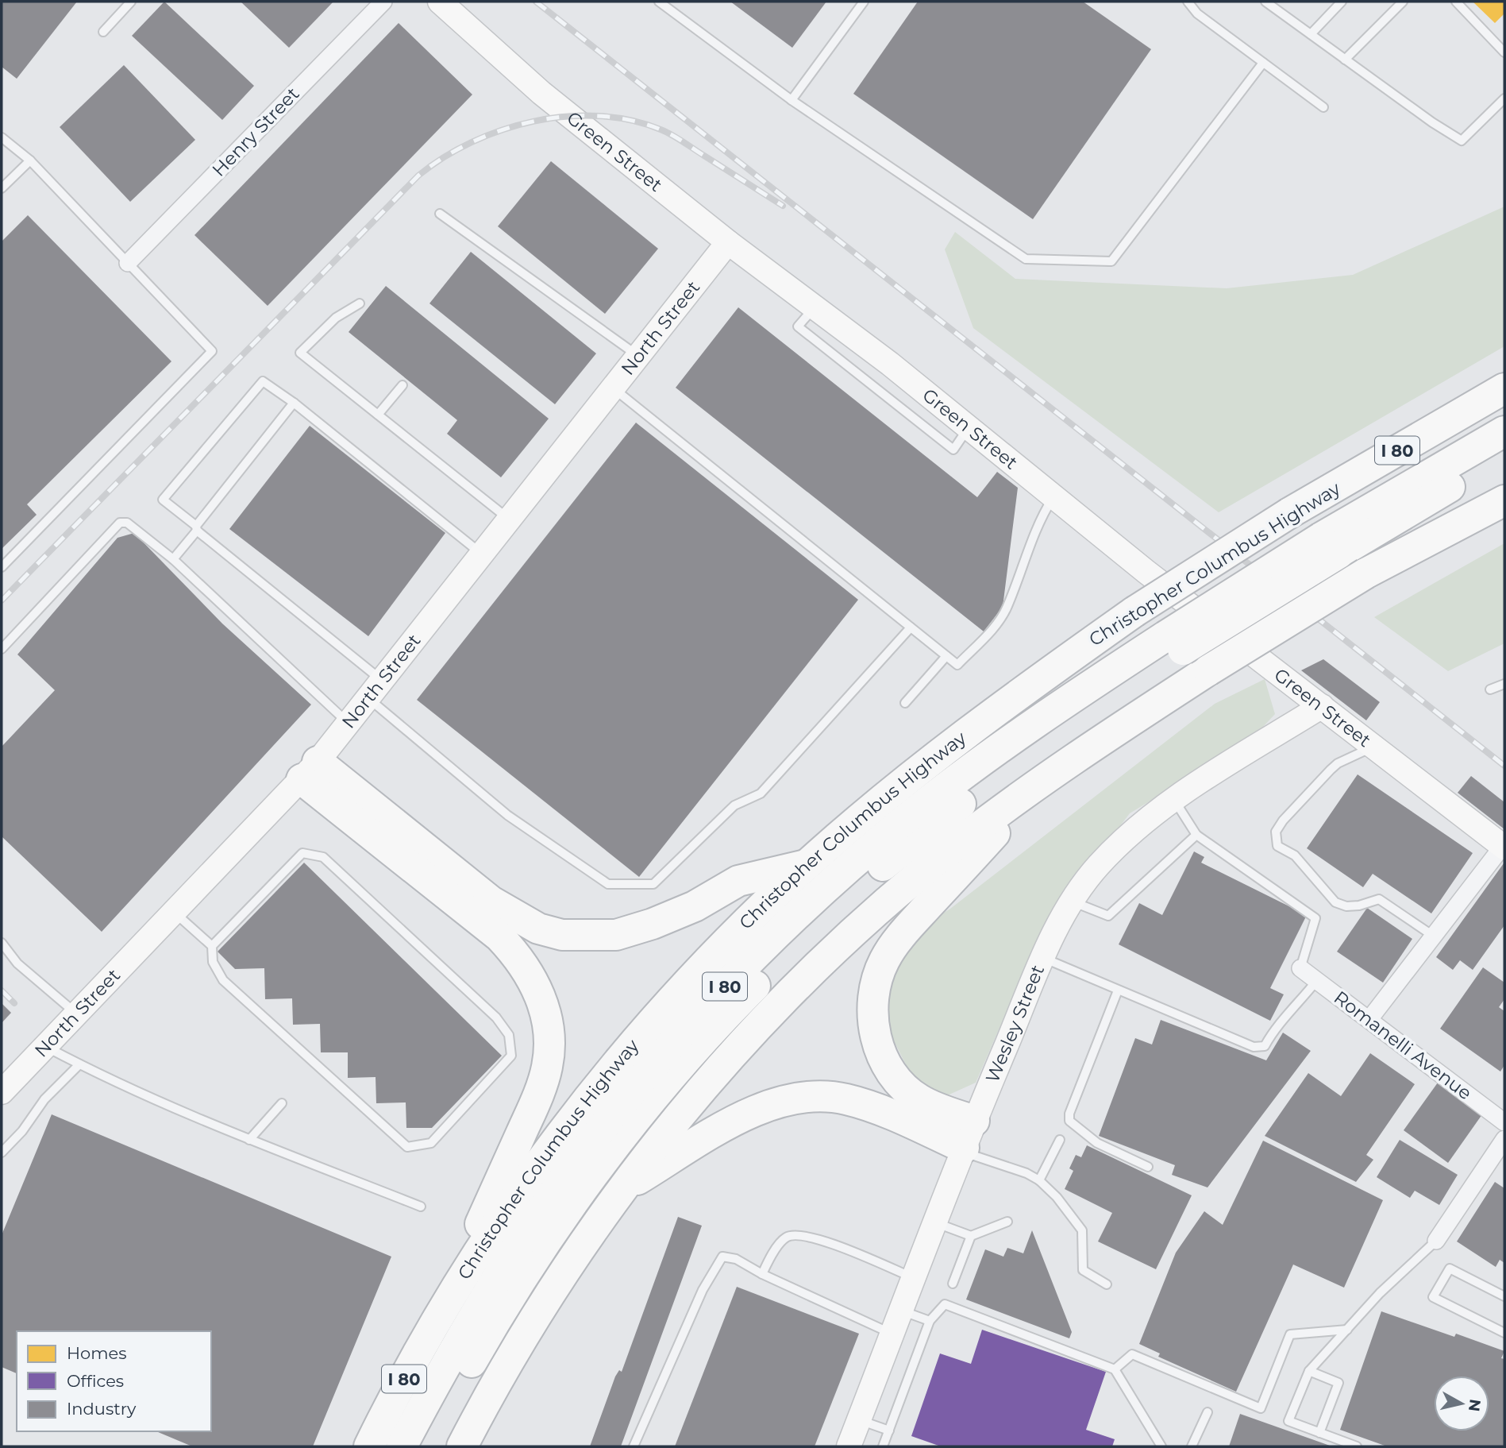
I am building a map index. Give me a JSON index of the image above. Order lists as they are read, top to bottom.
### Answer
{
  "streets": {
    "highway": ["I 80", "Christopher Columbus Highway"],
    "street": [
      "Henry Street",
      "Green Street",
      "North Street",
      "Wesley Street",
      "Romanelli Avenue"
    ]
  },
  "crossings": [
    ["Green Street", "North Street"],
    ["Green Street", "Wesley Street"]
  ],
  "legend": ["Homes", "Offices", "Industry"],
  "north": "right"
}
